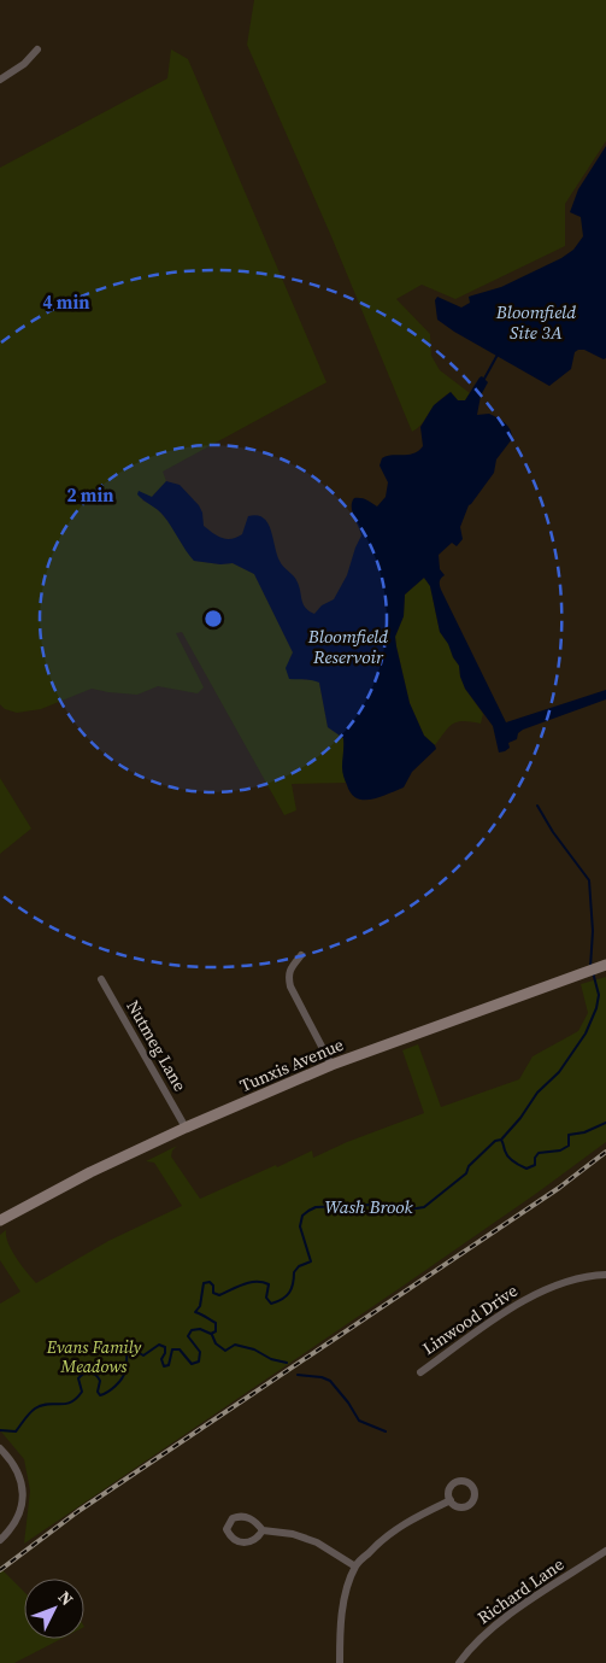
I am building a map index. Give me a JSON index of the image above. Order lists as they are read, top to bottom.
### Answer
{
  "streets": {
    "main road": ["Tunxis Avenue"],
    "street": ["Nutmeg Lane", "Linwood Drive", "Richard Lane"]
  },
  "crossings": [
    ["Nutmeg Lane", "Tunxis Avenue"]
  ],
  "water": ["Bloomfield Site 3A", "Bloomfield Reservoir", "Wash Brook"],
  "parks": ["Evans Family Meadows"],
  "north": "top right",
  "rings": ["4 min", "2 min"]
}
